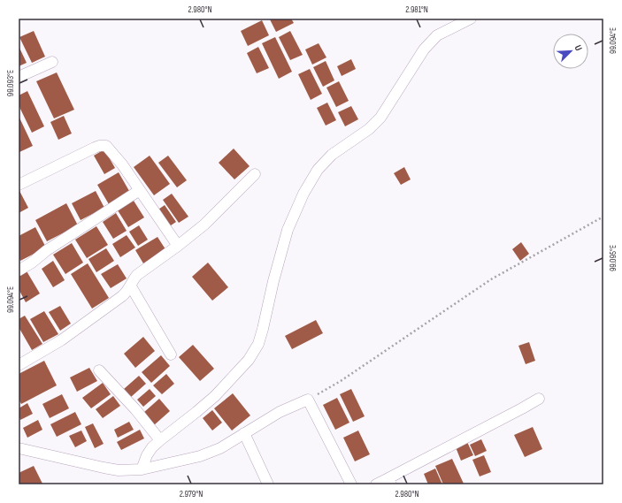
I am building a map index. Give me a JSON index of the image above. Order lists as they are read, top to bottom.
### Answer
{
  "north": "top right",
  "coordinates": [
    "2.980°N",
    "2.981°N",
    "99.094°E",
    "99.093°E",
    "99.095°E",
    "2.979°N"
  ]
}
